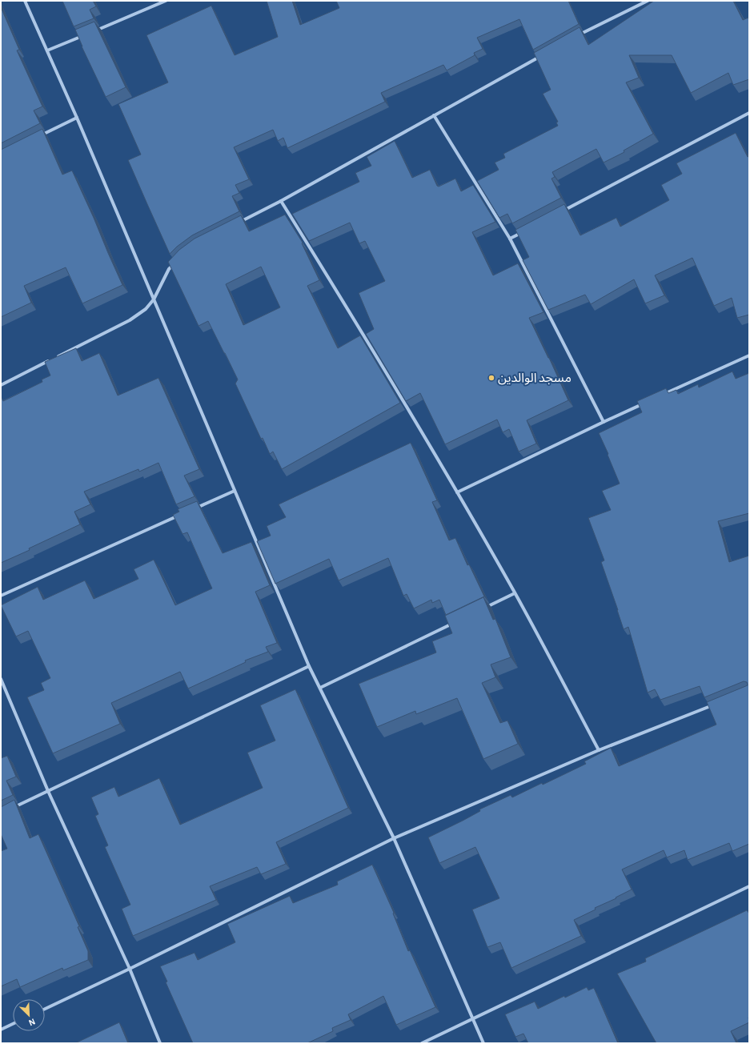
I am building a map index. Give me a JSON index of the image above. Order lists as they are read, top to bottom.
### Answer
{
  "places": ["مسجد الوالدين"],
  "north": "bottom right"
}
